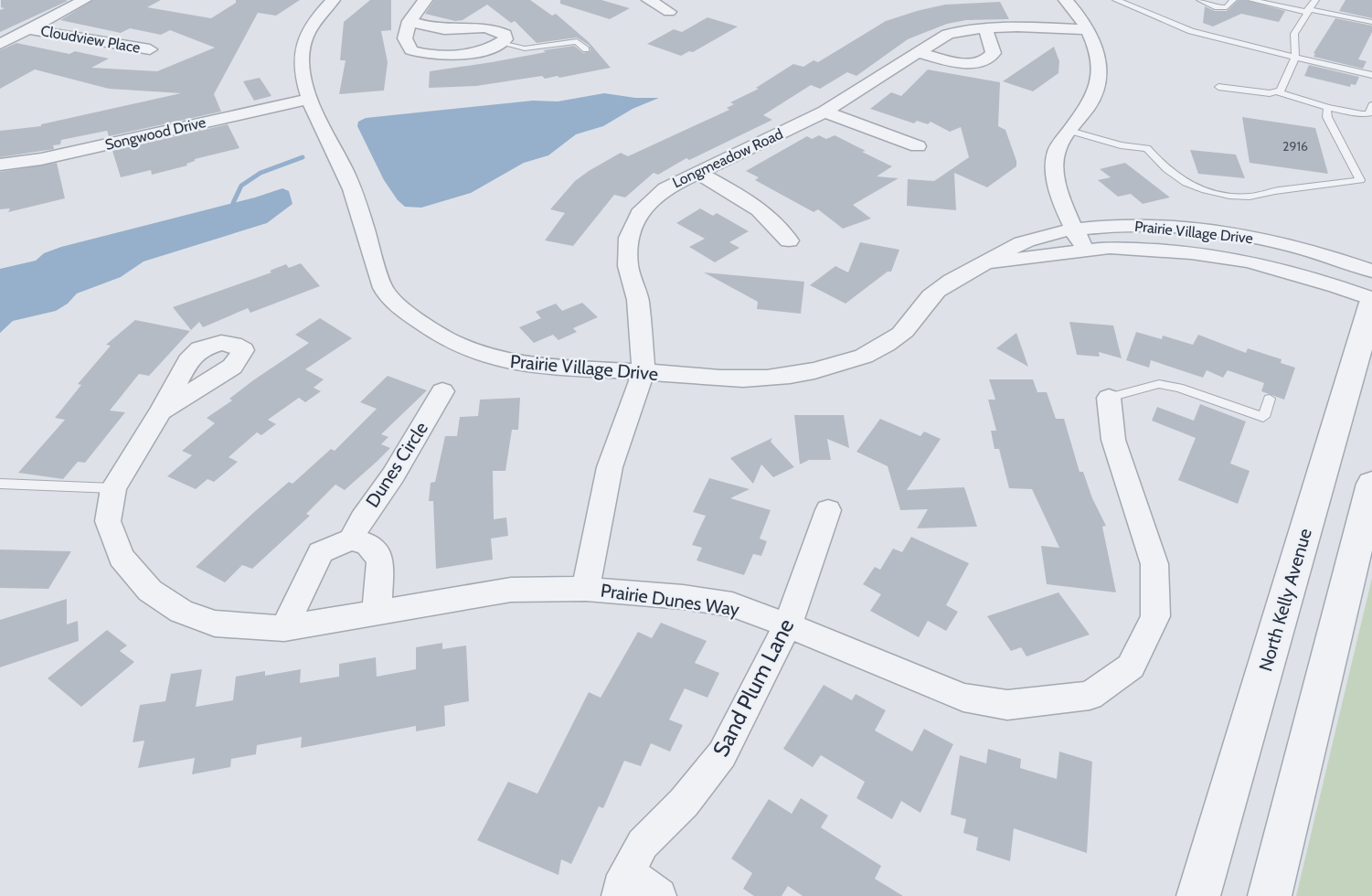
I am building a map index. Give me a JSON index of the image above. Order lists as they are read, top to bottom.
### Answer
{
  "streets": {
    "street": [
      "Cloudview Place",
      "Songwood Drive",
      "Longmeadow Road",
      "Prairie Village Drive",
      "Dunes Circle",
      "Prairie Dunes Way",
      "North Kelly Avenue",
      "Sand Plum Lane"
    ]
  },
  "crossings": [
    ["Songwood Drive", "Prairie Village Drive"],
    ["Longmeadow Road", "Prairie Village Drive"],
    ["Longmeadow Road", "Prairie Dunes Way"],
    ["Prairie Village Drive", "North Kelly Avenue"],
    ["Prairie Dunes Way", "Sand Plum Lane"]
  ],
  "house_numbers": ["2916"]
}
